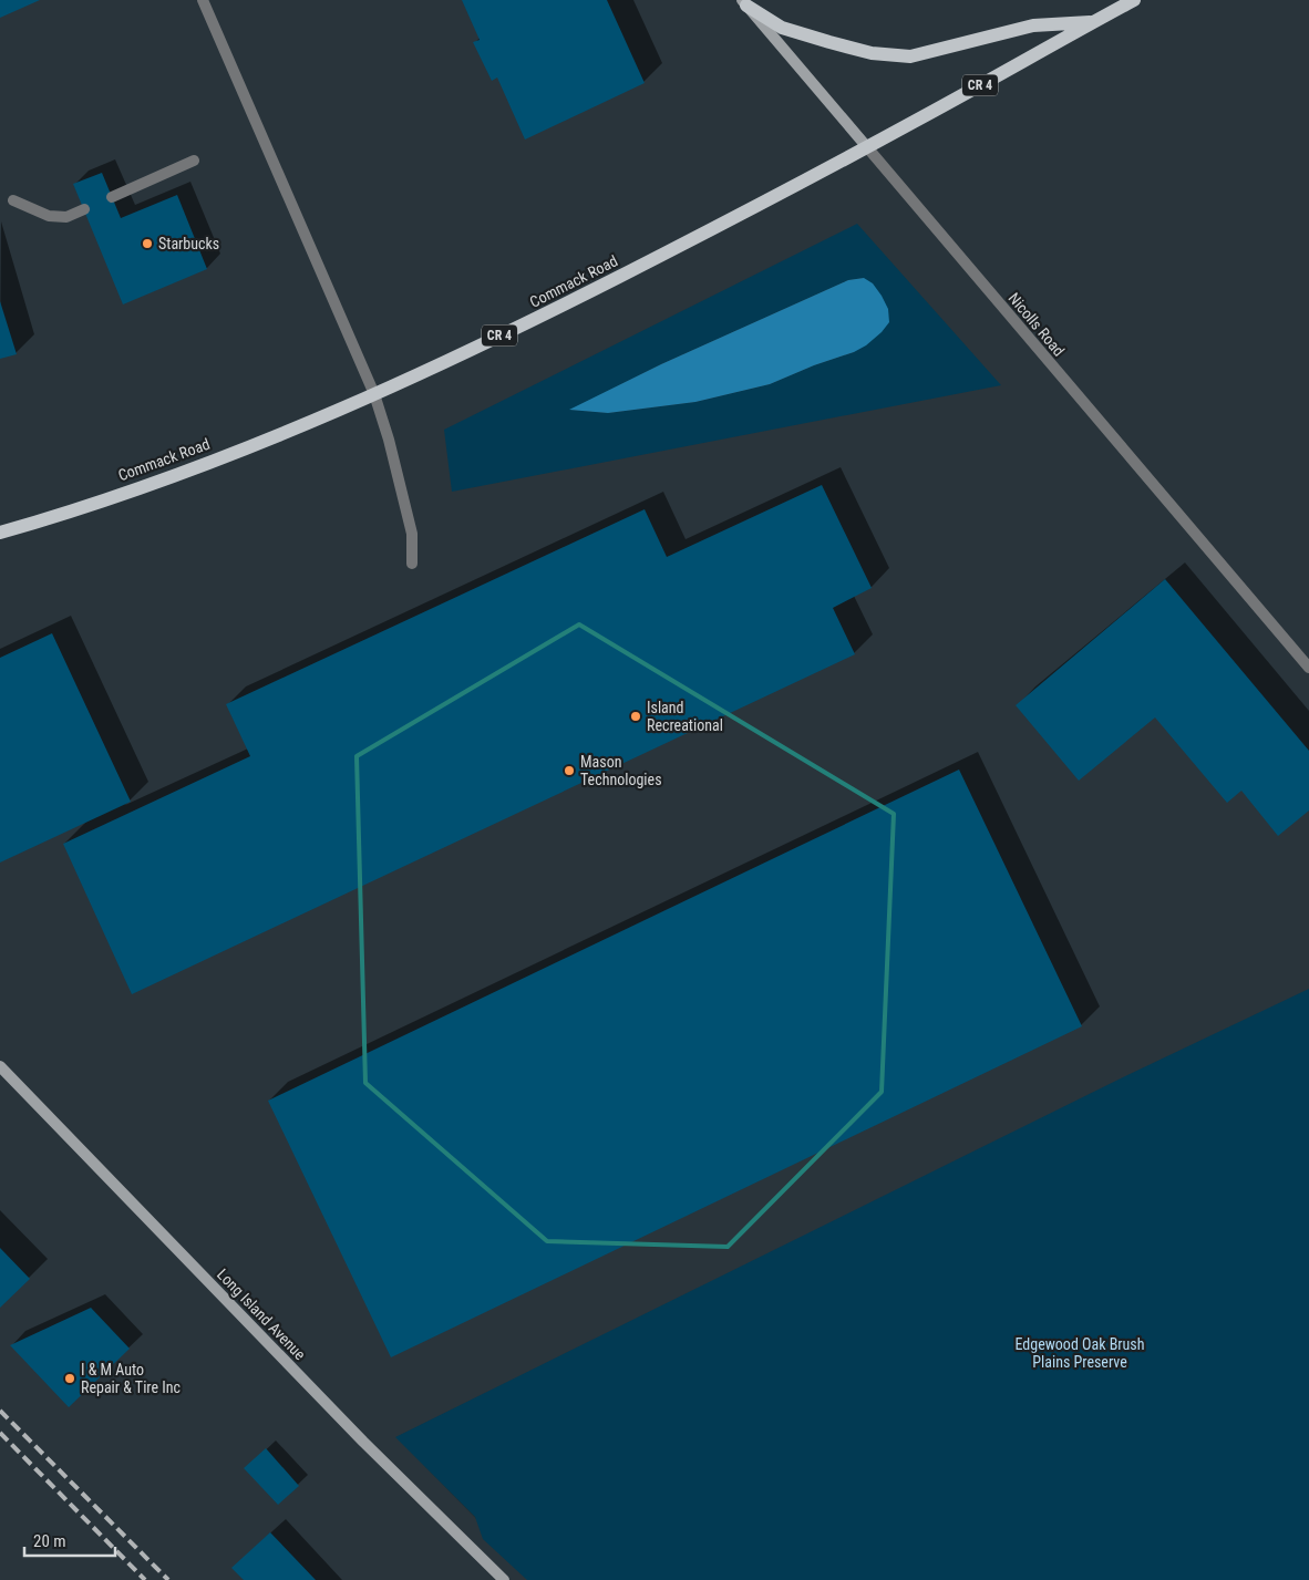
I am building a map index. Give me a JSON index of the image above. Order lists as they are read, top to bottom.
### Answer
{
  "streets": {
    "main road": ["CR 4", "Commack Road"],
    "street": ["Nicolls Road", "Long Island Avenue"]
  },
  "crossings": [
    ["Commack Road", "Nicolls Road"]
  ],
  "parks": ["Edgewood Oak Brush Plains Preserve"],
  "places": [
    "Starbucks",
    "Island Recreational",
    "Mason Technologies",
    "I & M Auto Repair & Tire Inc"
  ],
  "scale_bar": "20 m"
}
